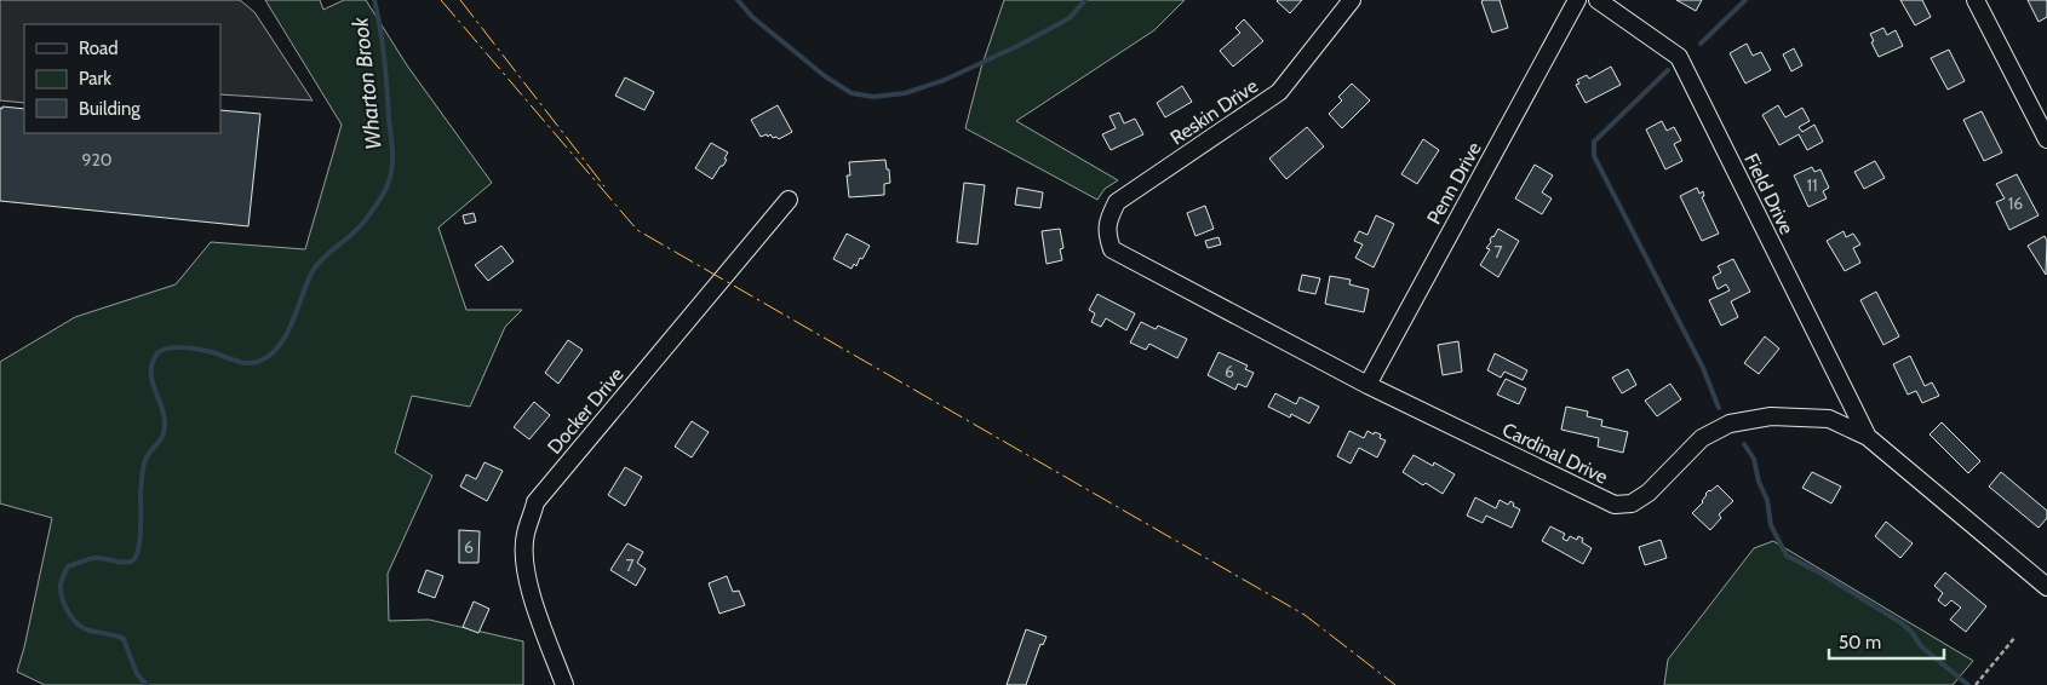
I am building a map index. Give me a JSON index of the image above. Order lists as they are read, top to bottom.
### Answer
{
  "streets": {
    "street": [
      "Reskin Drive",
      "Penn Drive",
      "Field Drive",
      "Docker Drive",
      "Cardinal Drive"
    ]
  },
  "crossings": [
    ["Reskin Drive", "Cardinal Drive"],
    ["Penn Drive", "Cardinal Drive"],
    ["Field Drive", "Cardinal Drive"]
  ],
  "water": ["Wharton Brook"],
  "house_numbers": [
    "920",
    "11",
    "16",
    "7",
    "6",
    "6",
    "7"
  ],
  "legend": ["Road", "Park", "Building"],
  "scale_bar": "50 m"
}
